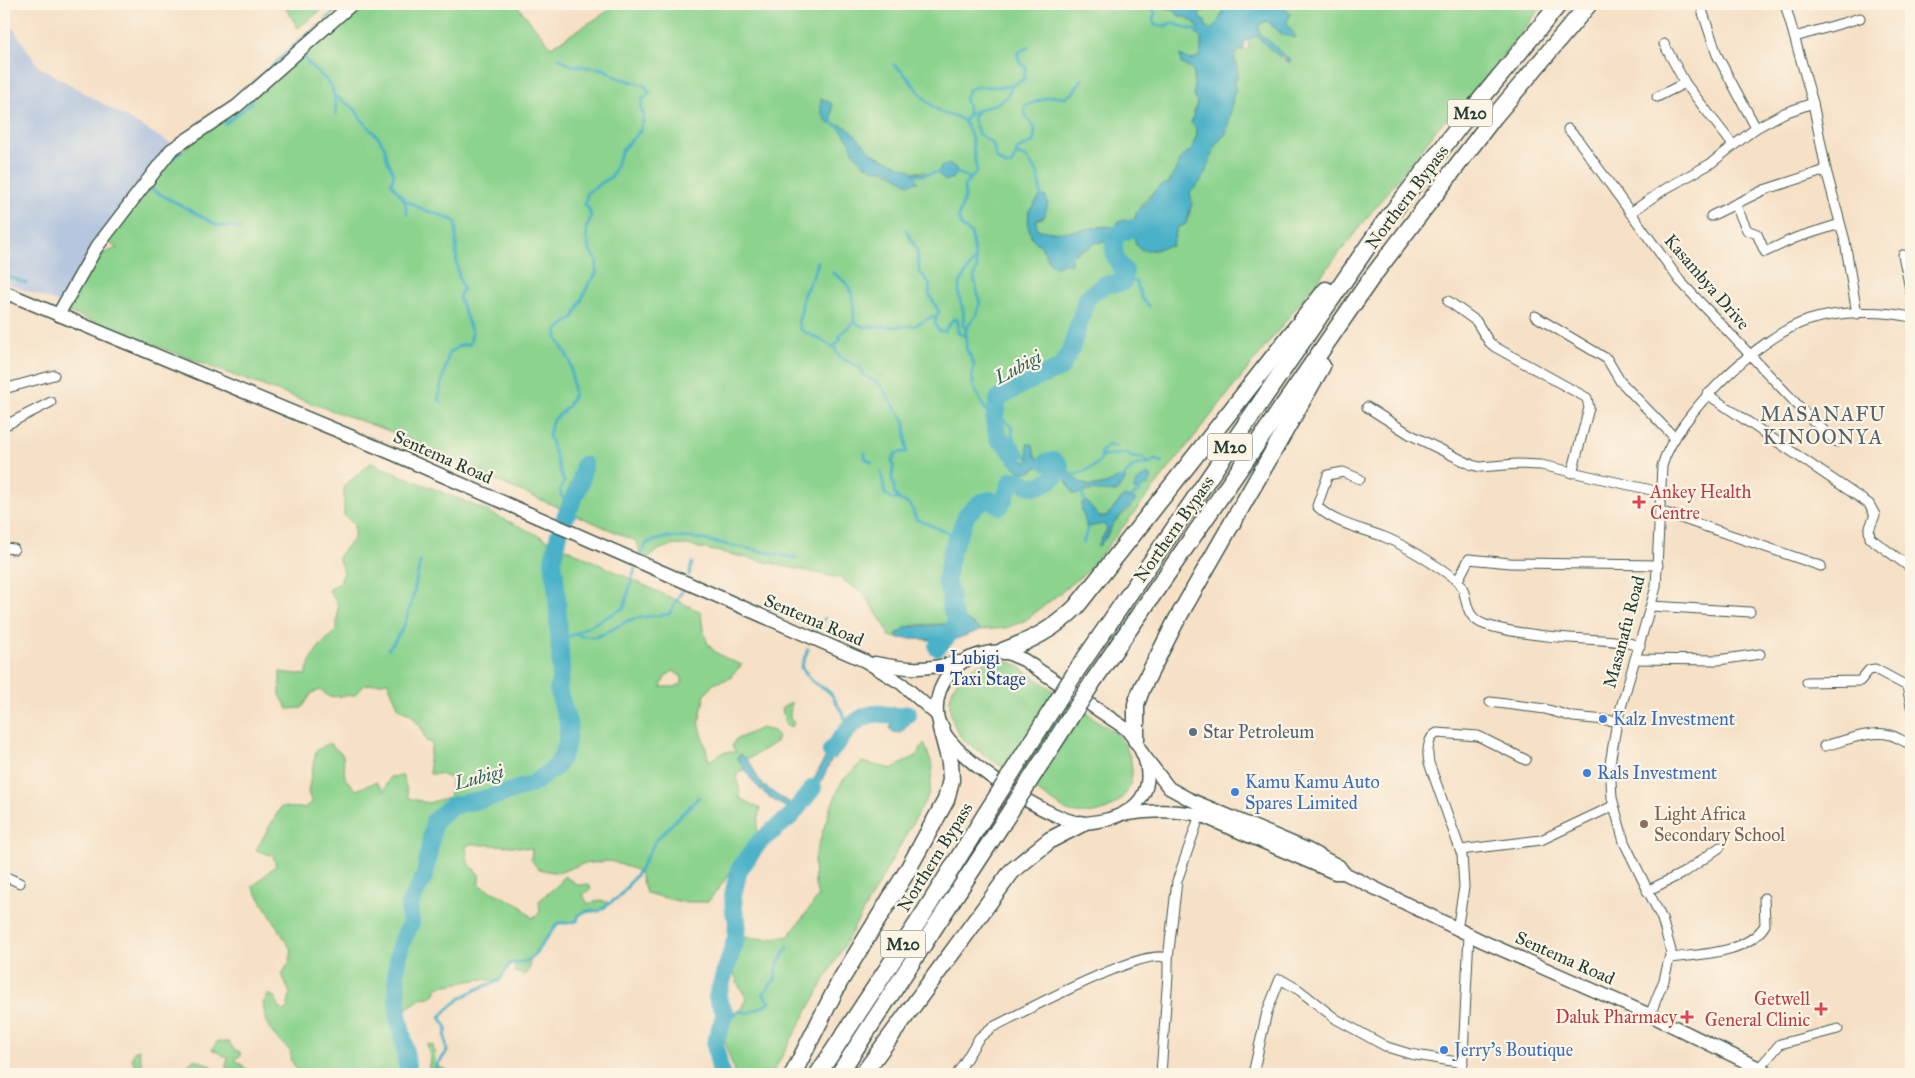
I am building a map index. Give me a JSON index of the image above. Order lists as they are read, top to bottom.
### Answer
{
  "streets": {
    "highway": ["M20", "Northern Bypass"],
    "main road": ["Sentema Road"],
    "street": ["Kasambya Drive", "Masanafu Road"]
  },
  "crossings": [
    ["Kasambya Drive", "Masanafu Road"],
    ["Sentema Road", "Masanafu Road"]
  ],
  "districts": ["MASANAFU KINOONYA"],
  "water": ["Lubigi"],
  "places": {
    "health": ["Ankey Health Centre", "Getwell General Clinic", "Daluk Pharmacy"],
    "transit": ["Lubigi Taxi Stage"],
    "other": [
      "Kalz Investment",
      "Star Petroleum",
      "Rals Investment",
      "Kamu Kamu Auto Spares Limited",
      "Light Africa Secondary School",
      "Jerry's Boutique"
    ]
  }
}
